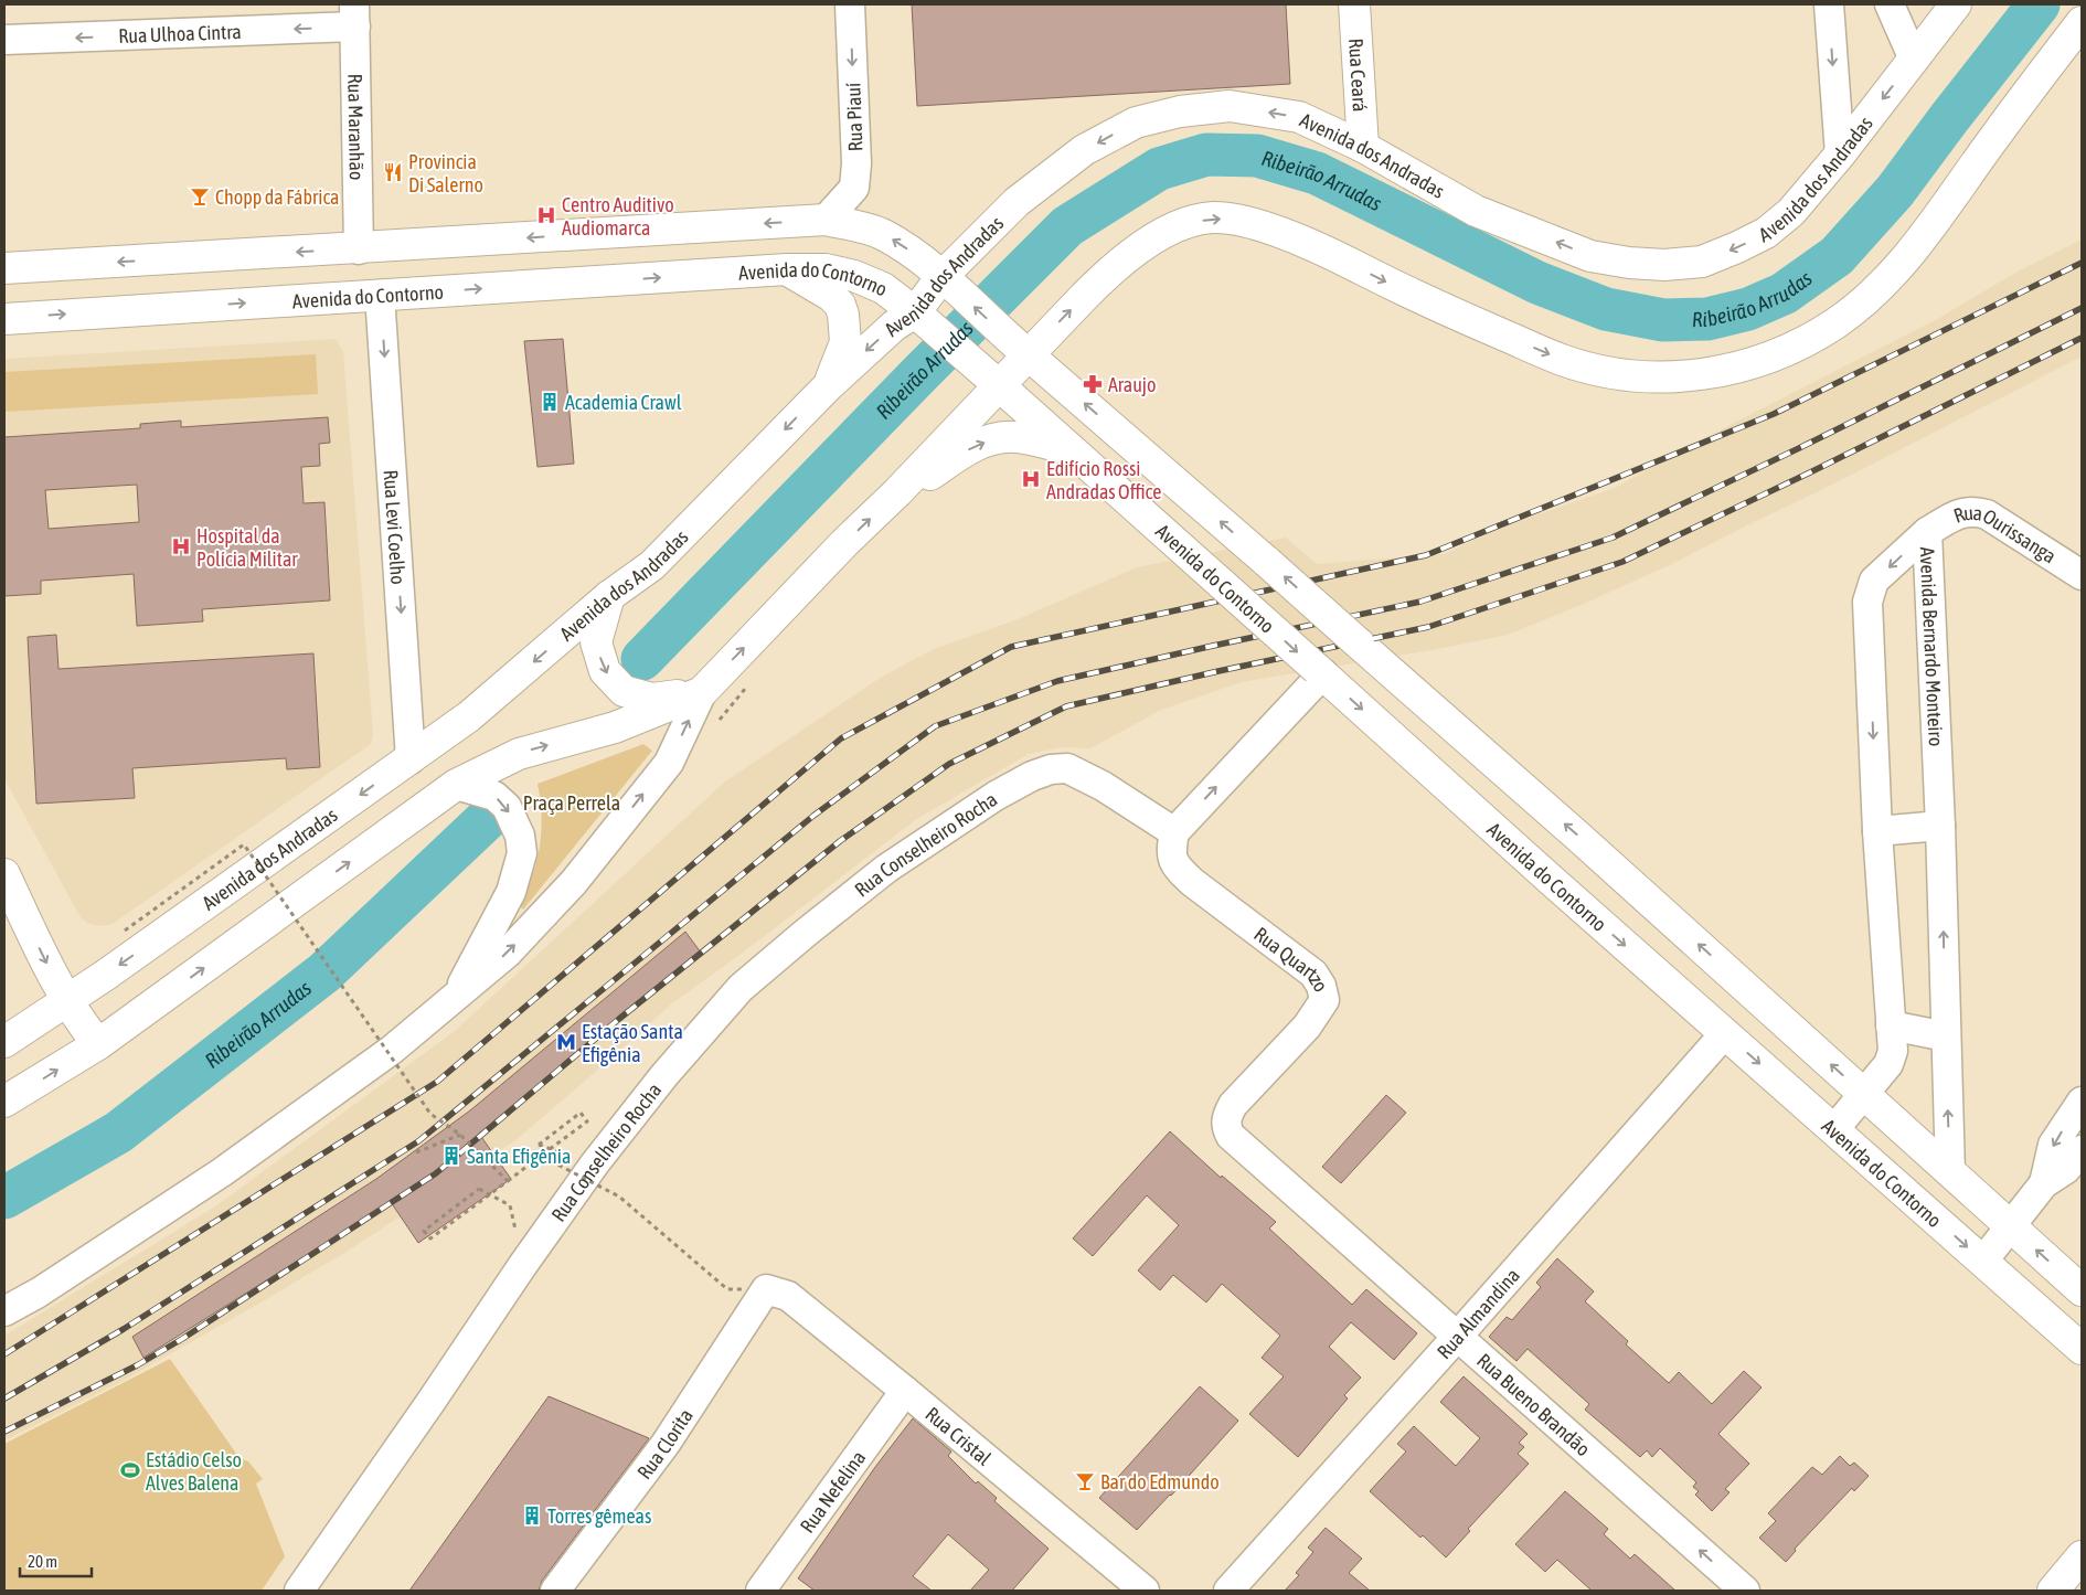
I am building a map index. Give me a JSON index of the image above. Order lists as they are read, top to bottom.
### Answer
{
  "streets": {
    "main road": ["Rua Ceará", "Avenida dos Andradas", "Avenida do Contorno"],
    "street": [
      "Rua Ulhoa Cintra",
      "Rua Piauí",
      "Rua Maranhão",
      "Rua Levi Coelho",
      "Rua Ourissanga",
      "Avenida Bernardo Monteiro",
      "Rua Conselheiro Rocha",
      "Rua Quartzo",
      "Rua Almandina",
      "Rua Bueno Brandão",
      "Rua Cristal",
      "Rua Clorita",
      "Rua Nefelina"
    ]
  },
  "crossings": [
    ["Rua Ulhoa Cintra", "Rua Maranhão"],
    ["Rua Ceará", "Avenida dos Andradas"],
    ["Avenida dos Andradas", "Avenida do Contorno"],
    ["Avenida dos Andradas", "Rua Levi Coelho"],
    ["Avenida do Contorno", "Rua Levi Coelho"],
    ["Avenida do Contorno", "Avenida Bernardo Monteiro"],
    ["Avenida do Contorno", "Rua Almandina"],
    ["Rua Ourissanga", "Avenida Bernardo Monteiro"],
    ["Rua Conselheiro Rocha", "Rua Quartzo"],
    ["Rua Quartzo", "Rua Bueno Brandão"],
    ["Rua Almandina", "Rua Bueno Brandão"],
    ["Rua Cristal", "Rua Clorita"],
    ["Rua Cristal", "Rua Nefelina"]
  ],
  "one_way": [
    "Rua Ulhoa Cintra",
    "Rua Piauí",
    "Rua Levi Coelho",
    "Rua Bueno Brandão"
  ],
  "water": ["Ribeirão Arrudas"],
  "parks": ["Praça Perrela"],
  "places": {
    "restaurant": ["Provincia Di Salerno"],
    "bar": ["Chopp da Fábrica", "Bar do Edmundo"],
    "hospital": ["Centro Auditivo Audiomarca", "Edifício Rossi Andradas Office", "Hospital da Polícia Militar"],
    "pharmacy": ["Araujo"],
    "building": ["Academia Crawl", "Santa Efigênia", "Torres gêmeas"],
    "metro station": ["Estação Santa Efigênia"],
    "sports": ["Estádio Celso Alves Balena"]
  },
  "scale_bar": "20 m"
}
